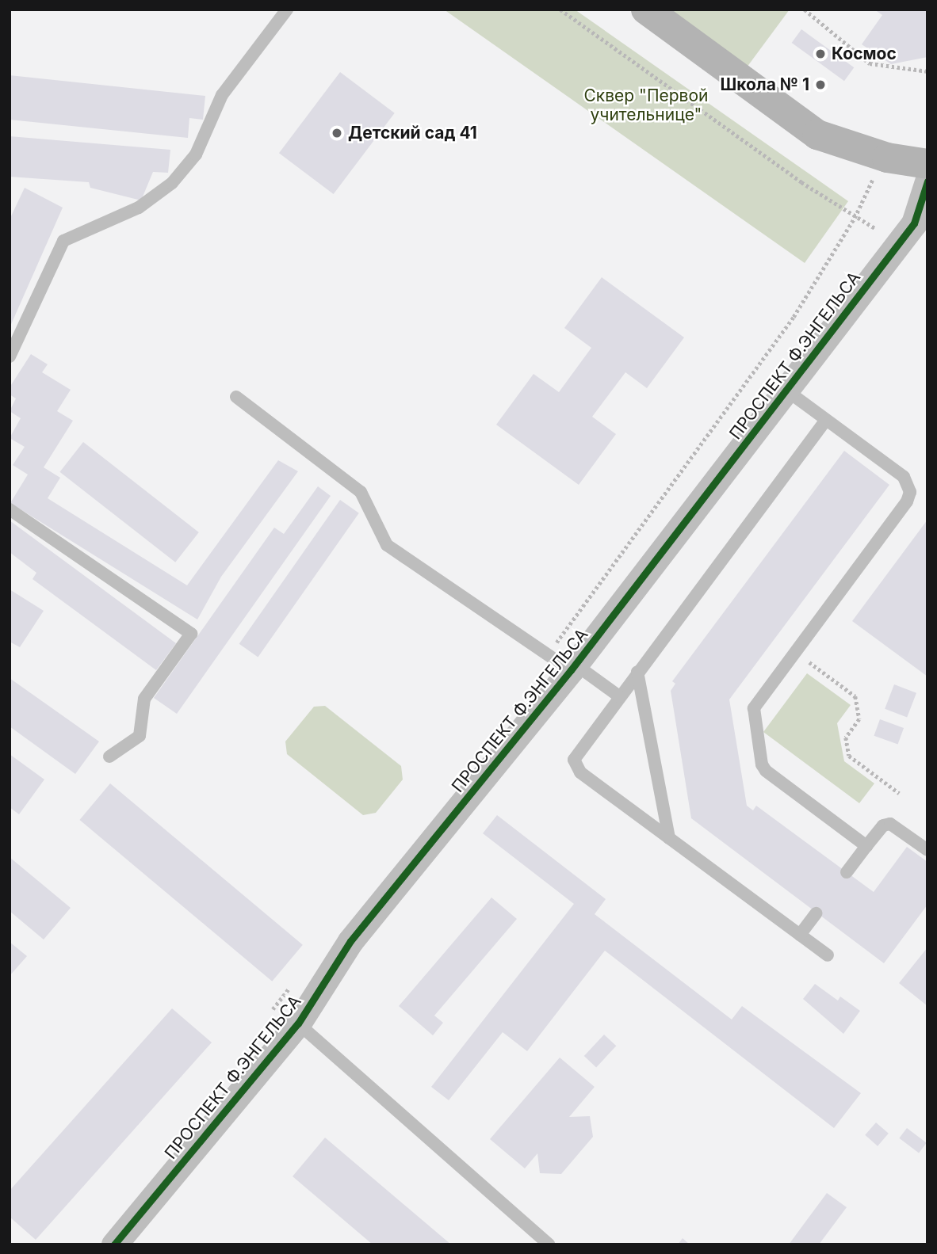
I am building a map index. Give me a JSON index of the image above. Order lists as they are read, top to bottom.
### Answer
{
  "streets": {
    "street": ["ПРОСПЕКТ Ф.ЭНГЕЛЬСА"]
  },
  "parks": ["Сквер \"Первой учительнице\""],
  "places": ["Космос", "Школа № 1", "Детский сад 41"]
}
